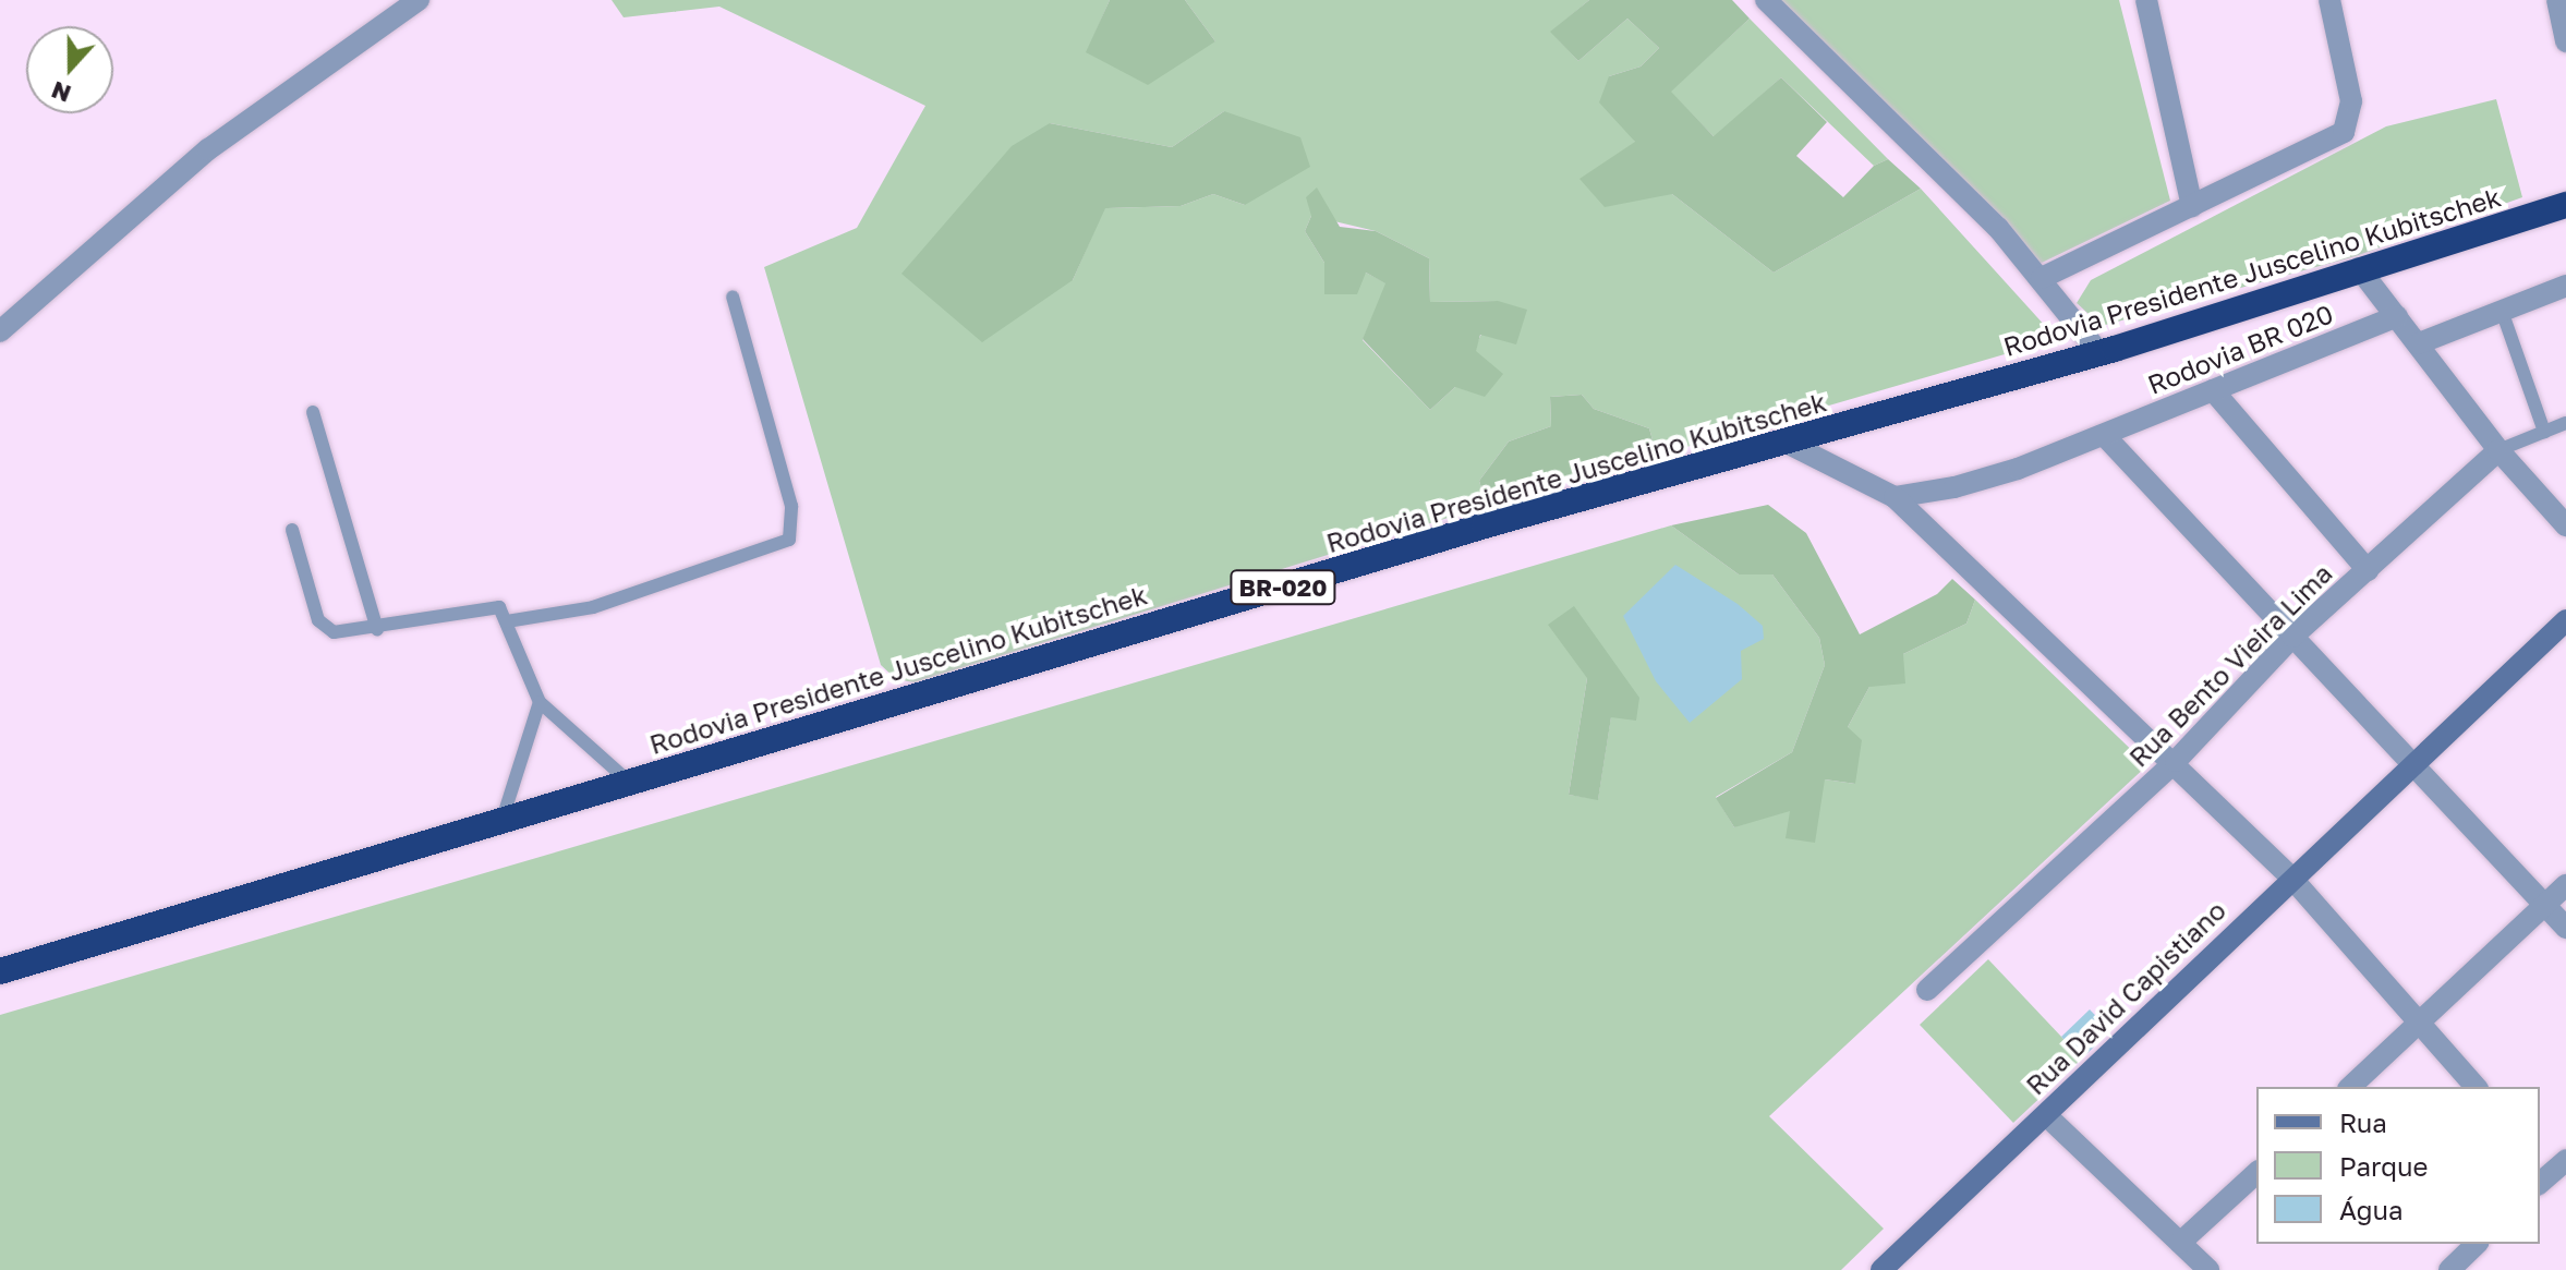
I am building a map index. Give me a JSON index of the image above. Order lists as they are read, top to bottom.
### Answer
{
  "streets": {
    "highway": ["Rodovia Presidente Juscelino Kubitschek", "BR-020"],
    "street": ["Rodovia BR 020", "Rua Bento Vieira Lima", "Rua David Capistiano"]
  },
  "legend": ["Rua", "Parque", "Água"],
  "north": "bottom"
}
